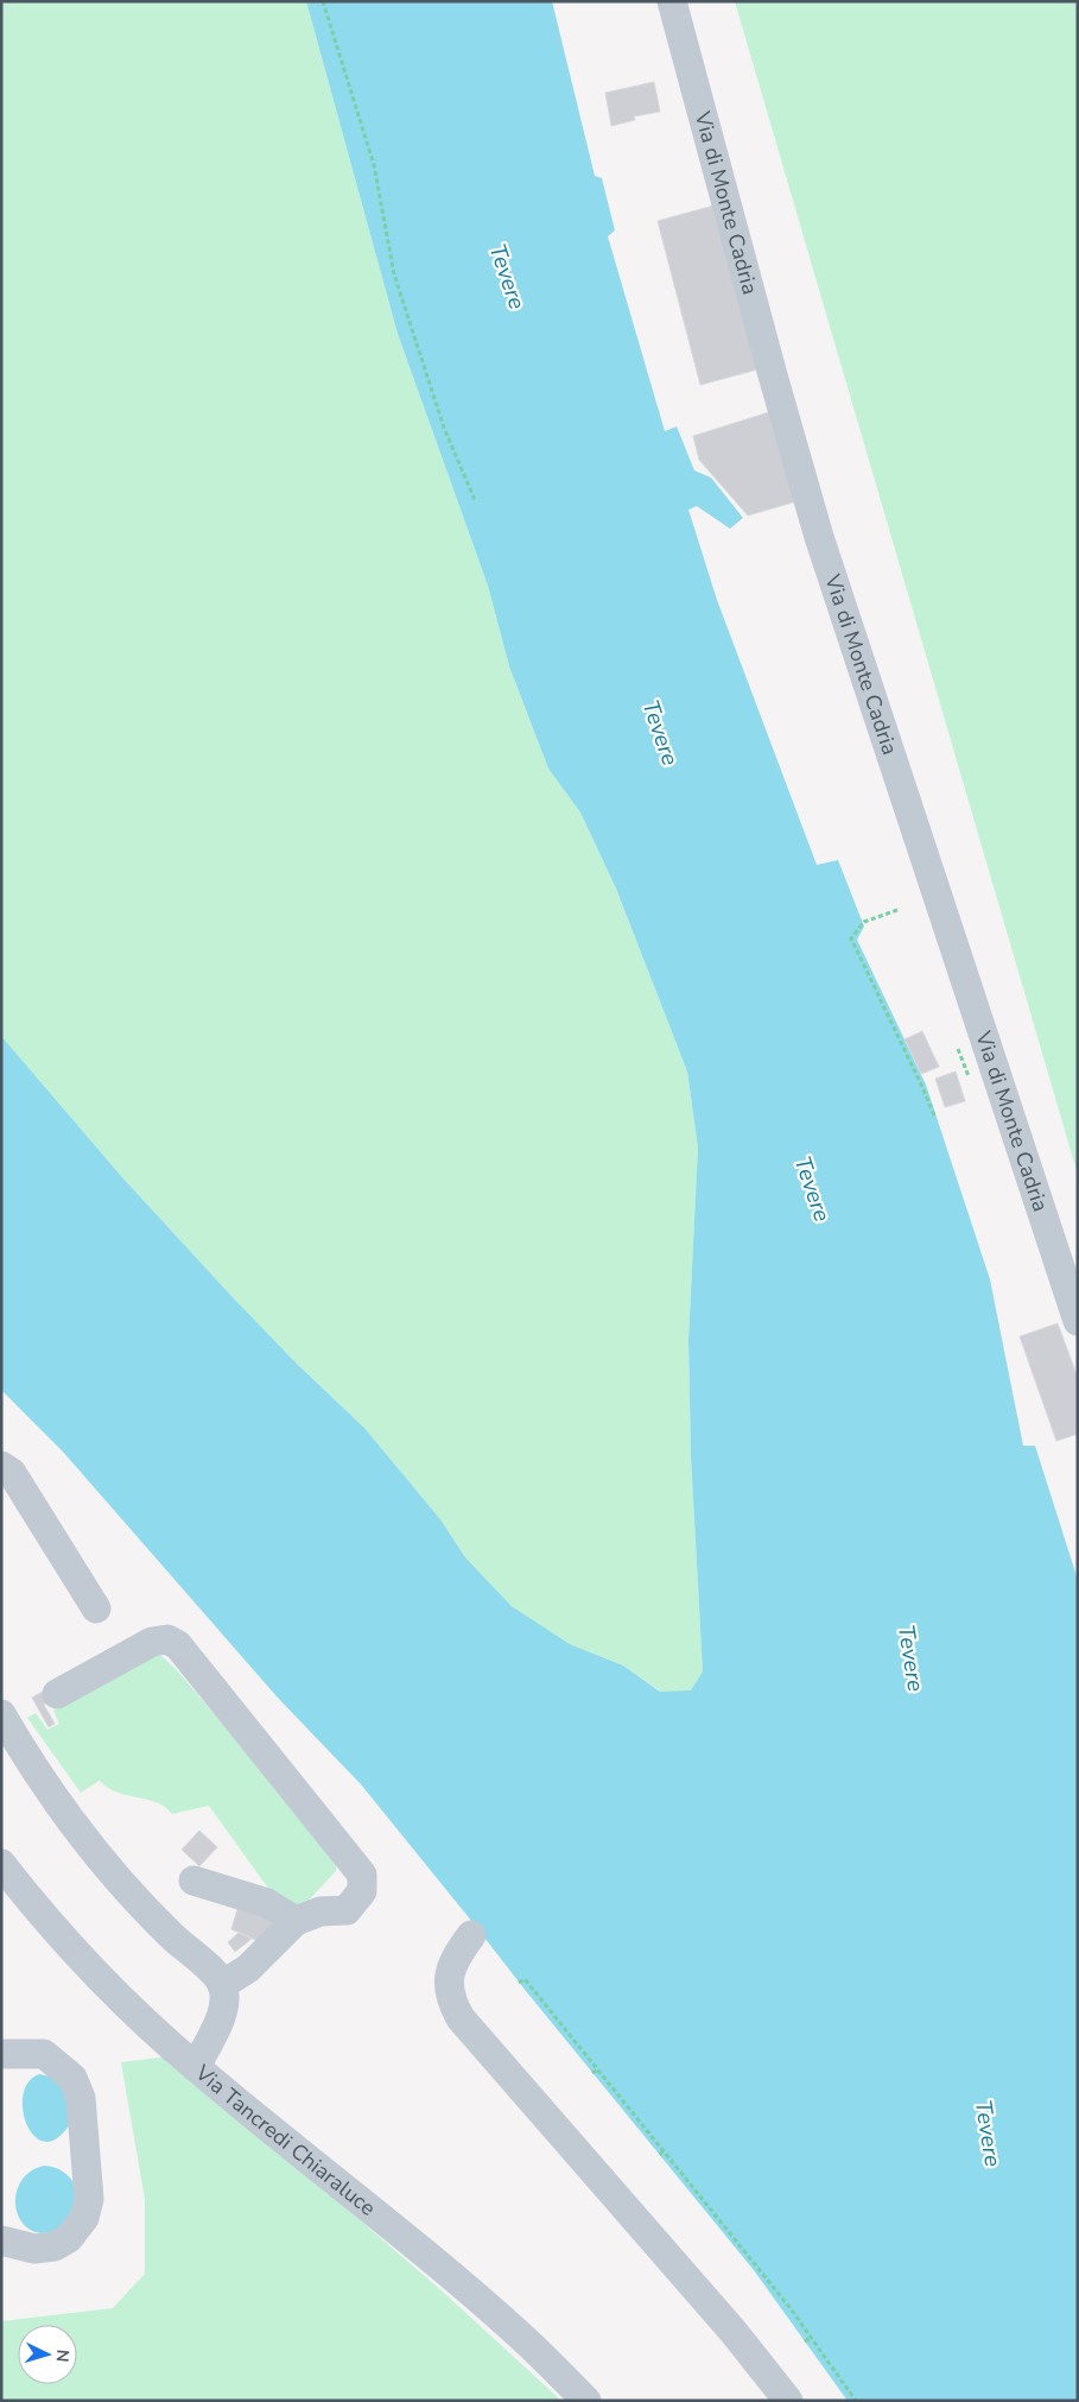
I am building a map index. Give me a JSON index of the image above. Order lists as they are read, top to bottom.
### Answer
{
  "streets": {
    "street": ["Via di Monte Cadria", "Via Tancredi Chiaraluce"]
  },
  "water": ["Tevere"],
  "north": "right"
}
